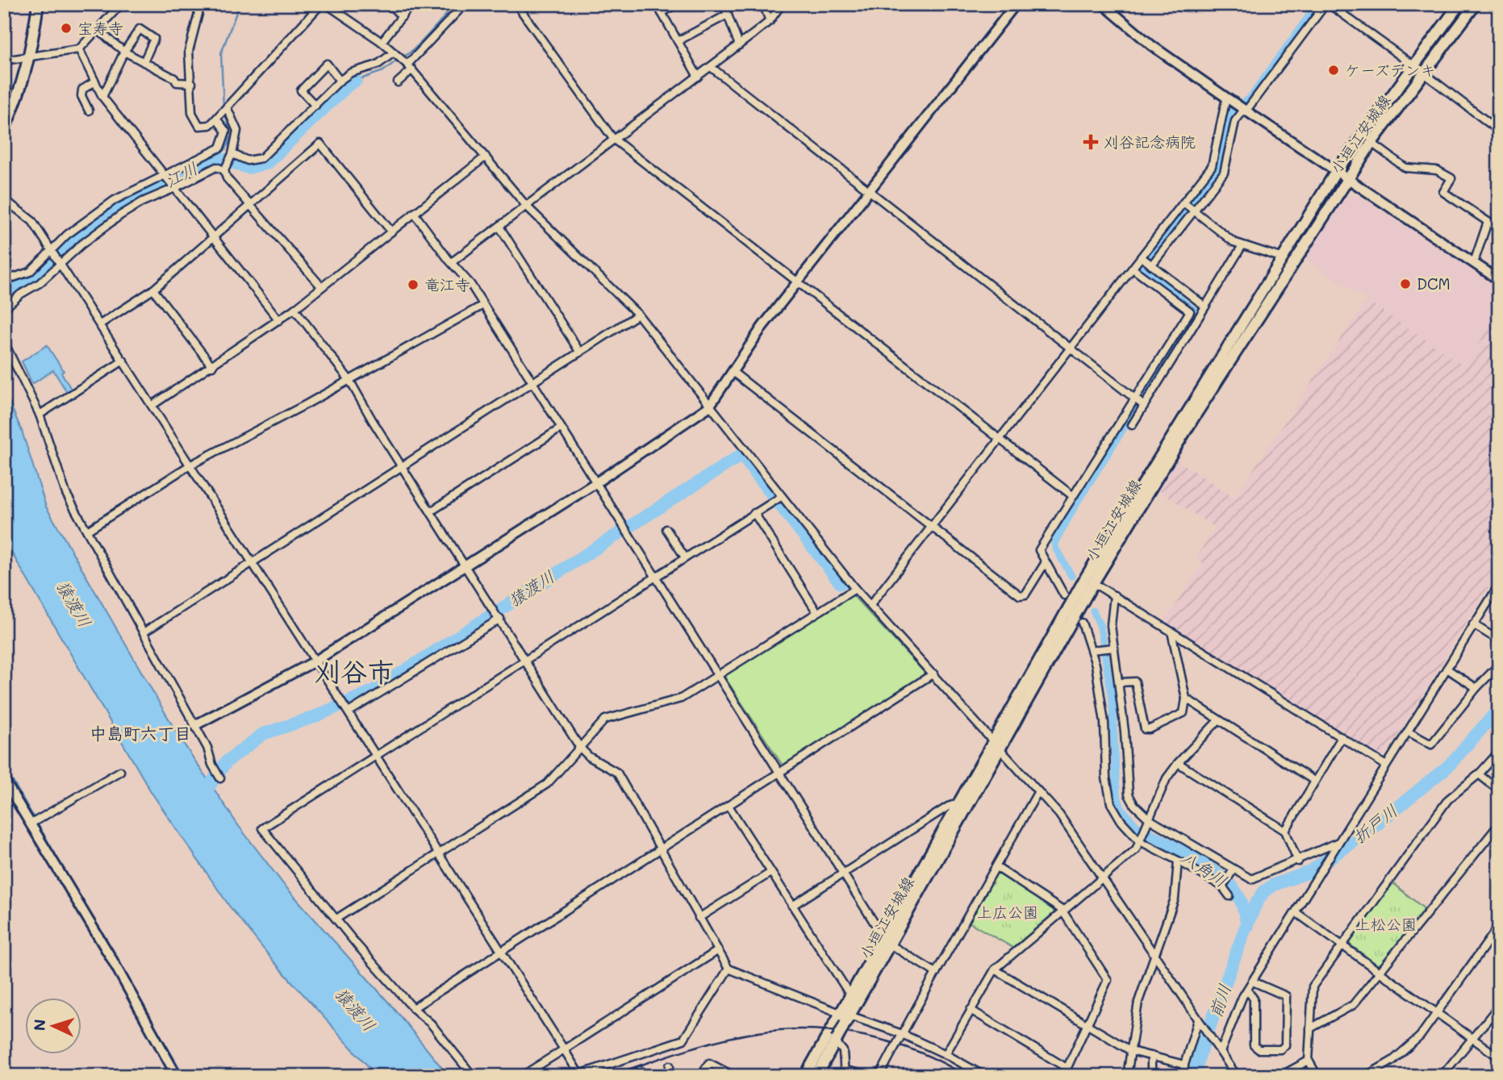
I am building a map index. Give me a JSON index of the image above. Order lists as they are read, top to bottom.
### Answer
{
  "streets": {
    "main road": ["小垣江安城線"]
  },
  "districts": ["刈谷市", "中島町六丁目"],
  "water": [
    "江川",
    "猿渡川",
    "折戸川",
    "八角川",
    "前川"
  ],
  "parks": ["上広公園", "上松公園"],
  "places": {
    "other": [
      "宝寿寺",
      "ケーズデンキ",
      "DCM",
      "竜江寺"
    ],
    "health": ["刈谷記念病院"]
  },
  "north": "left"
}
